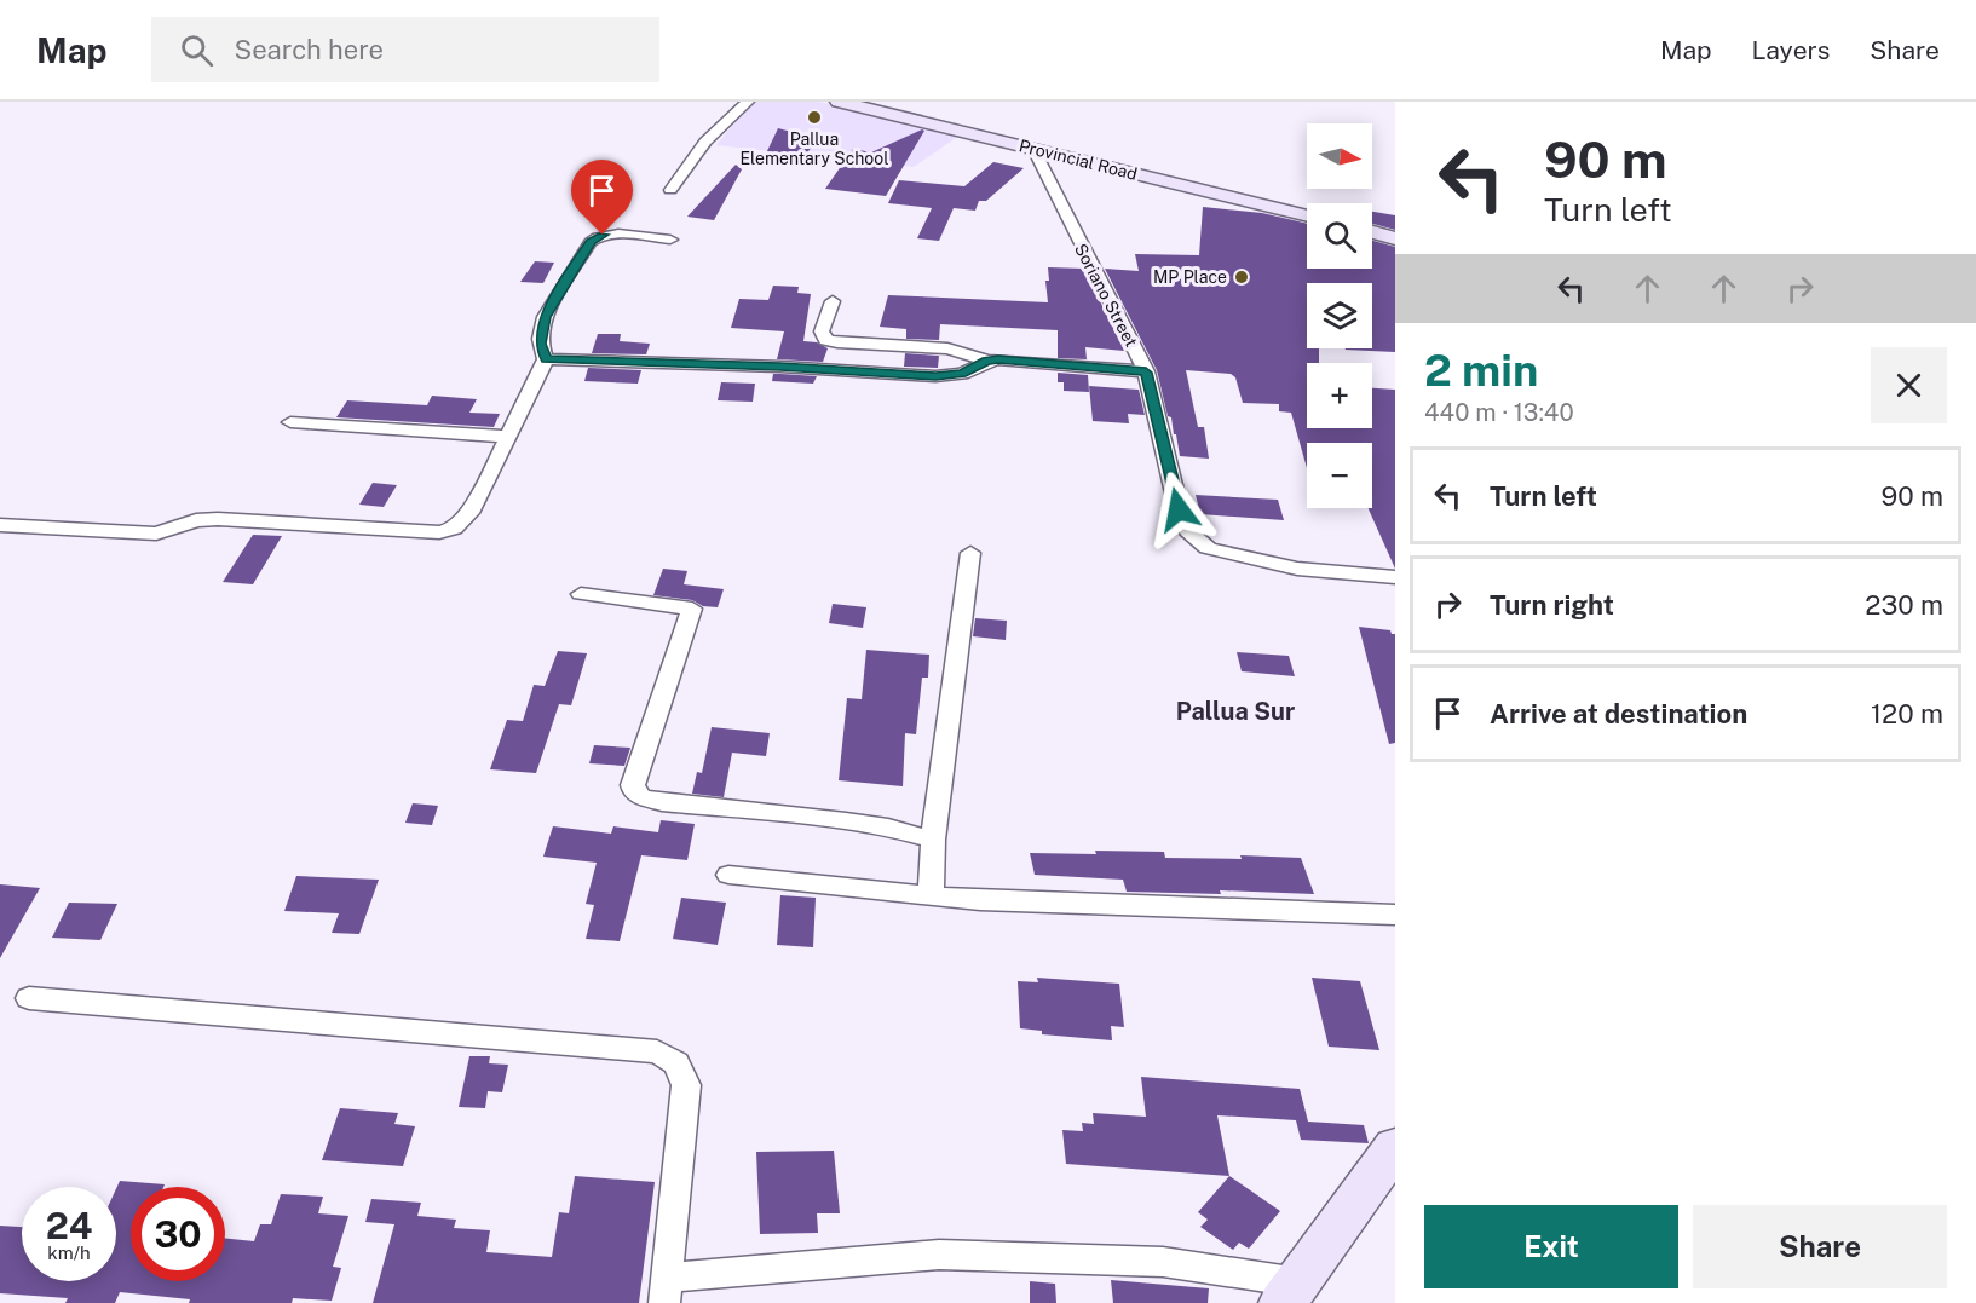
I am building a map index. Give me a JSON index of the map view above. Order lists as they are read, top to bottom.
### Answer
{
  "streets": {
    "main road": ["Provincial Road"],
    "street": ["Soriano Street"]
  },
  "crossings": [
    ["Provincial Road", "Soriano Street"]
  ],
  "districts": ["Pallua Sur"],
  "places": ["Pallua Elementary School", "MP Place"],
  "north": "right",
  "page": {
    "header": "Map",
    "search": "Search here",
    "nav": ["Map", "Layers", "Share"],
    "turn": ["90 m", "Turn left"],
    "map_buttons": ["+", "−"],
    "heading": ["2 min", "440 m · 13:40"],
    "list": [
      {
        "name": "Turn left",
        "value": "90 m"
      },
      {
        "name": "Turn right",
        "value": "230 m"
      },
      {
        "name": "Arrive at destination",
        "value": "120 m"
      }
    ],
    "speed": "24 km/h",
    "limit": "30",
    "buttons": ["Exit", "Share"]
  }
}
